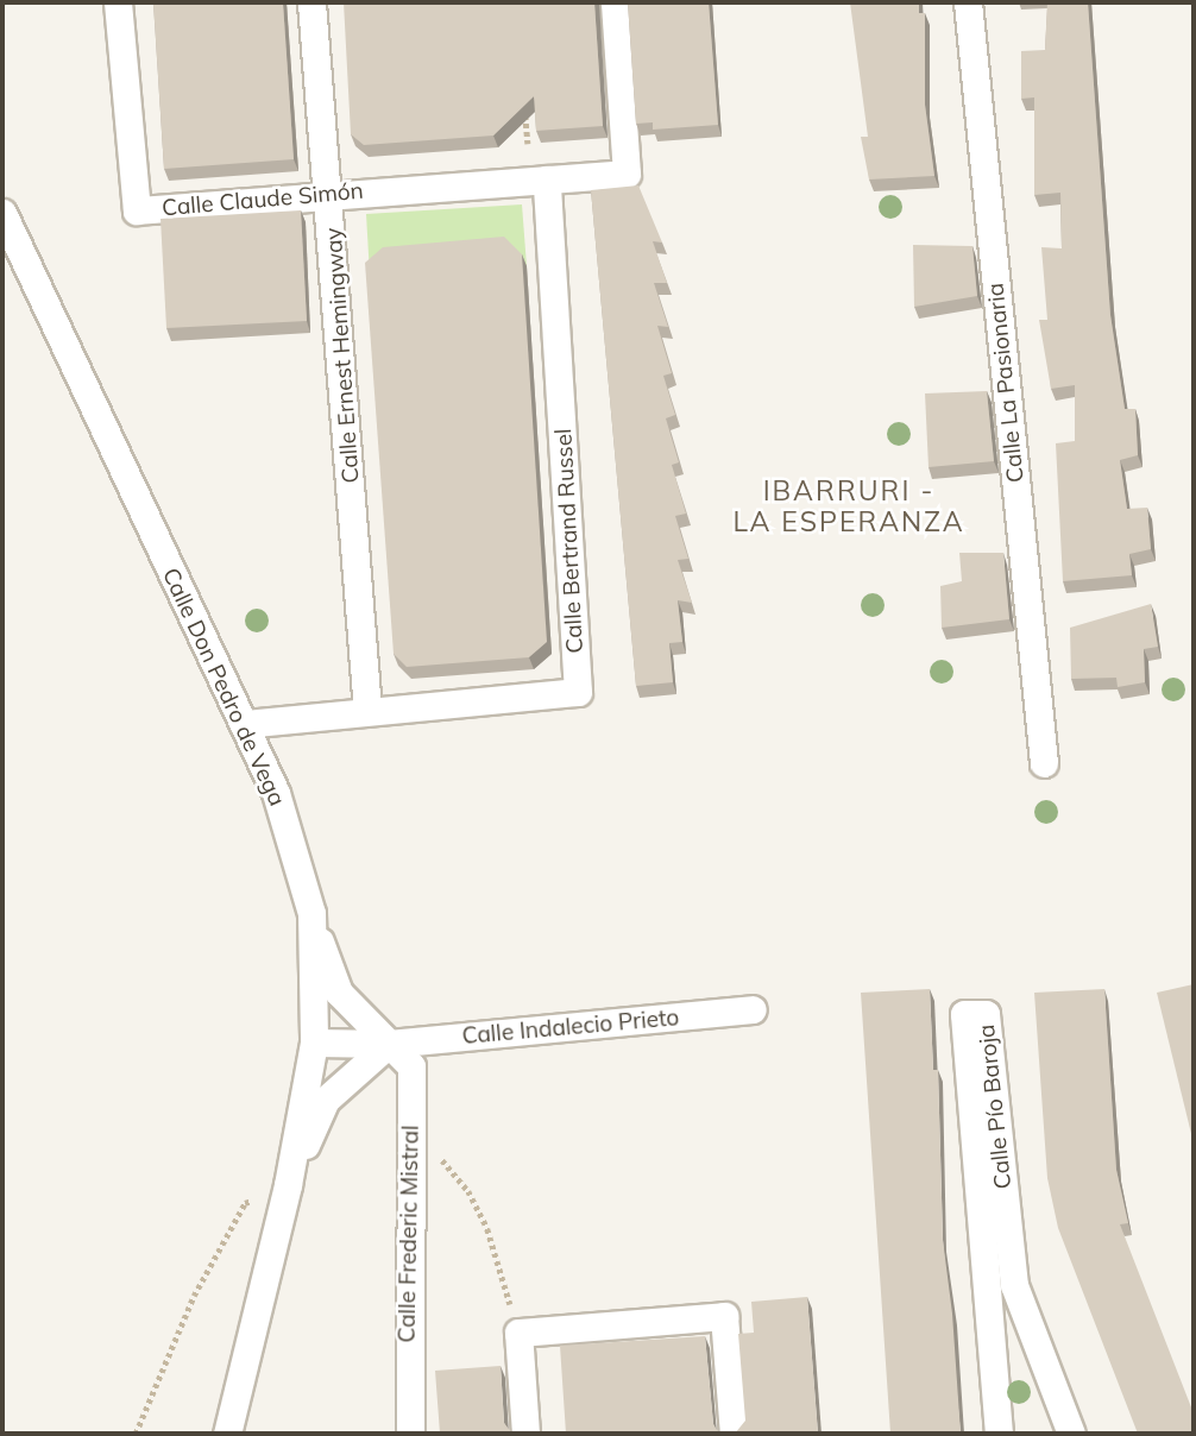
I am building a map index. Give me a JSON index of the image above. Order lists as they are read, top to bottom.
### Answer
{
  "streets": {
    "street": [
      "Calle Claude Simón",
      "Calle Ernest Hemingway",
      "Calle La Pasionaria",
      "Calle Bertrand Russel",
      "Calle Don Pedro de Vega",
      "Calle Indalecio Prieto",
      "Calle Pío Baroja",
      "Calle Frederic Mistral"
    ]
  },
  "crossings": [
    ["Calle Claude Simón", "Calle Ernest Hemingway"],
    ["Calle Claude Simón", "Calle Bertrand Russel"],
    ["Calle Ernest Hemingway", "Calle Bertrand Russel"],
    ["Calle Don Pedro de Vega", "Calle Indalecio Prieto"],
    ["Calle Don Pedro de Vega", "Calle Frederic Mistral"],
    ["Calle Indalecio Prieto", "Calle Frederic Mistral"]
  ],
  "districts": ["IBARRURI - LA ESPERANZA"]
}
